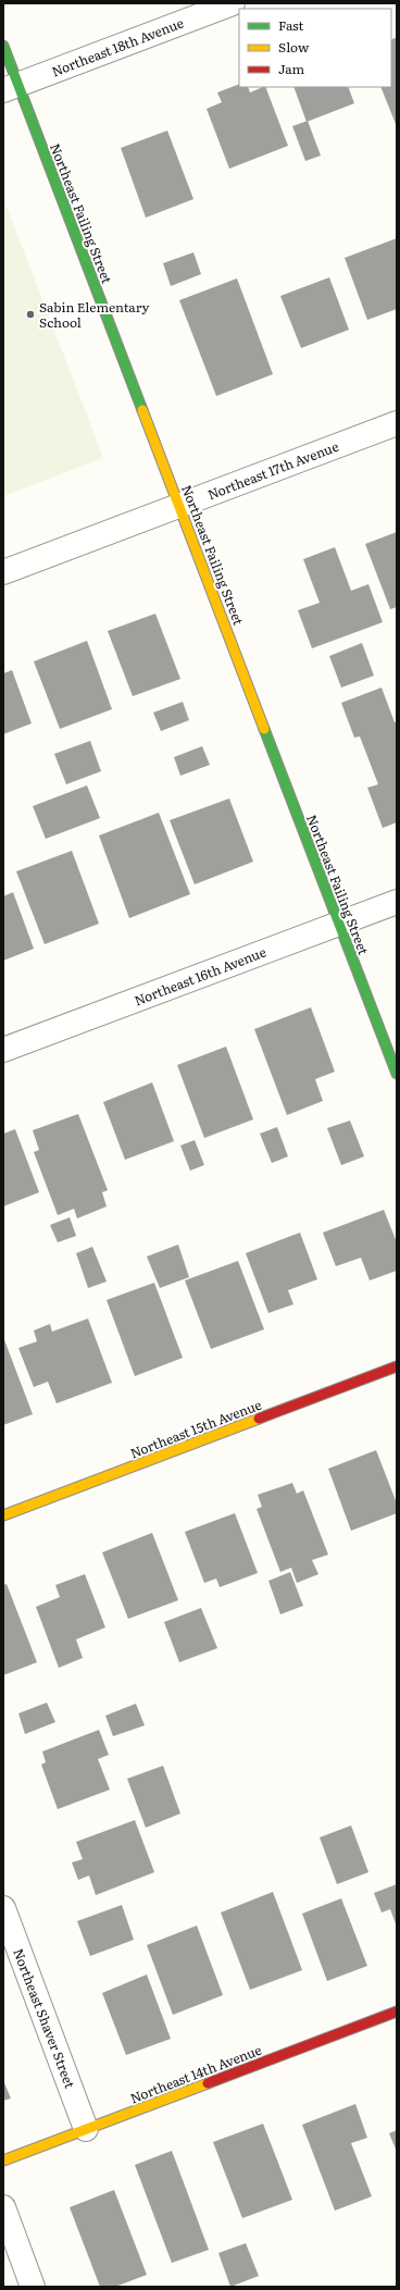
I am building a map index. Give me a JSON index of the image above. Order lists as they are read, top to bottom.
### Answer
{
  "streets": {
    "street": [
      "Northeast 18th Avenue",
      "Northeast Failing Street",
      "Northeast 17th Avenue",
      "Northeast 16th Avenue",
      "Northeast 15th Avenue",
      "Northeast Shaver Street",
      "Northeast 14th Avenue"
    ]
  },
  "crossings": [
    ["Northeast 18th Avenue", "Northeast Failing Street"],
    ["Northeast Failing Street", "Northeast 17th Avenue"],
    ["Northeast Failing Street", "Northeast 16th Avenue"],
    ["Northeast Shaver Street", "Northeast 14th Avenue"]
  ],
  "places": ["Sabin Elementary School"],
  "legend": ["Fast", "Slow", "Jam"]
}
